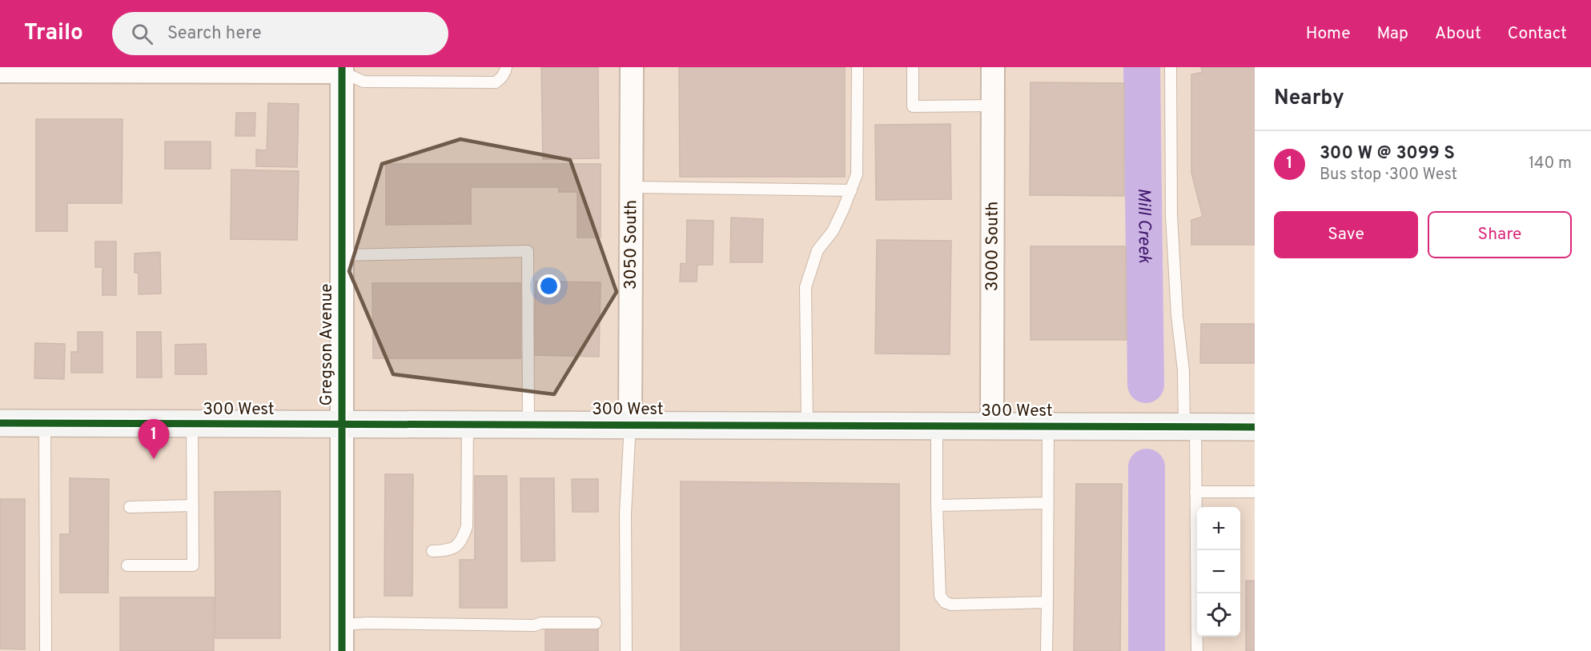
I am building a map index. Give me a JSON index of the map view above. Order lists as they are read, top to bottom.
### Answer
{
  "streets": {
    "main road": ["300 West"],
    "street": ["3050 South", "3000 South", "Gregson Avenue"]
  },
  "crossings": [
    ["3050 South", "300 West"],
    ["3000 South", "300 West"],
    ["Gregson Avenue", "300 West"]
  ],
  "water": ["Mill Creek"],
  "page": {
    "header": "Trailo",
    "search": "Search here",
    "nav": [
      "Home",
      "Map",
      "About",
      "Contact"
    ],
    "heading": "Nearby",
    "list": [
      {
        "mark": "1",
        "name": "300 W @ 3099 S",
        "note": "Bus stop · 300 West",
        "value": "140 m"
      }
    ],
    "buttons": ["Save", "Share"],
    "pins": "1",
    "map_buttons": ["+", "−"]
  }
}
